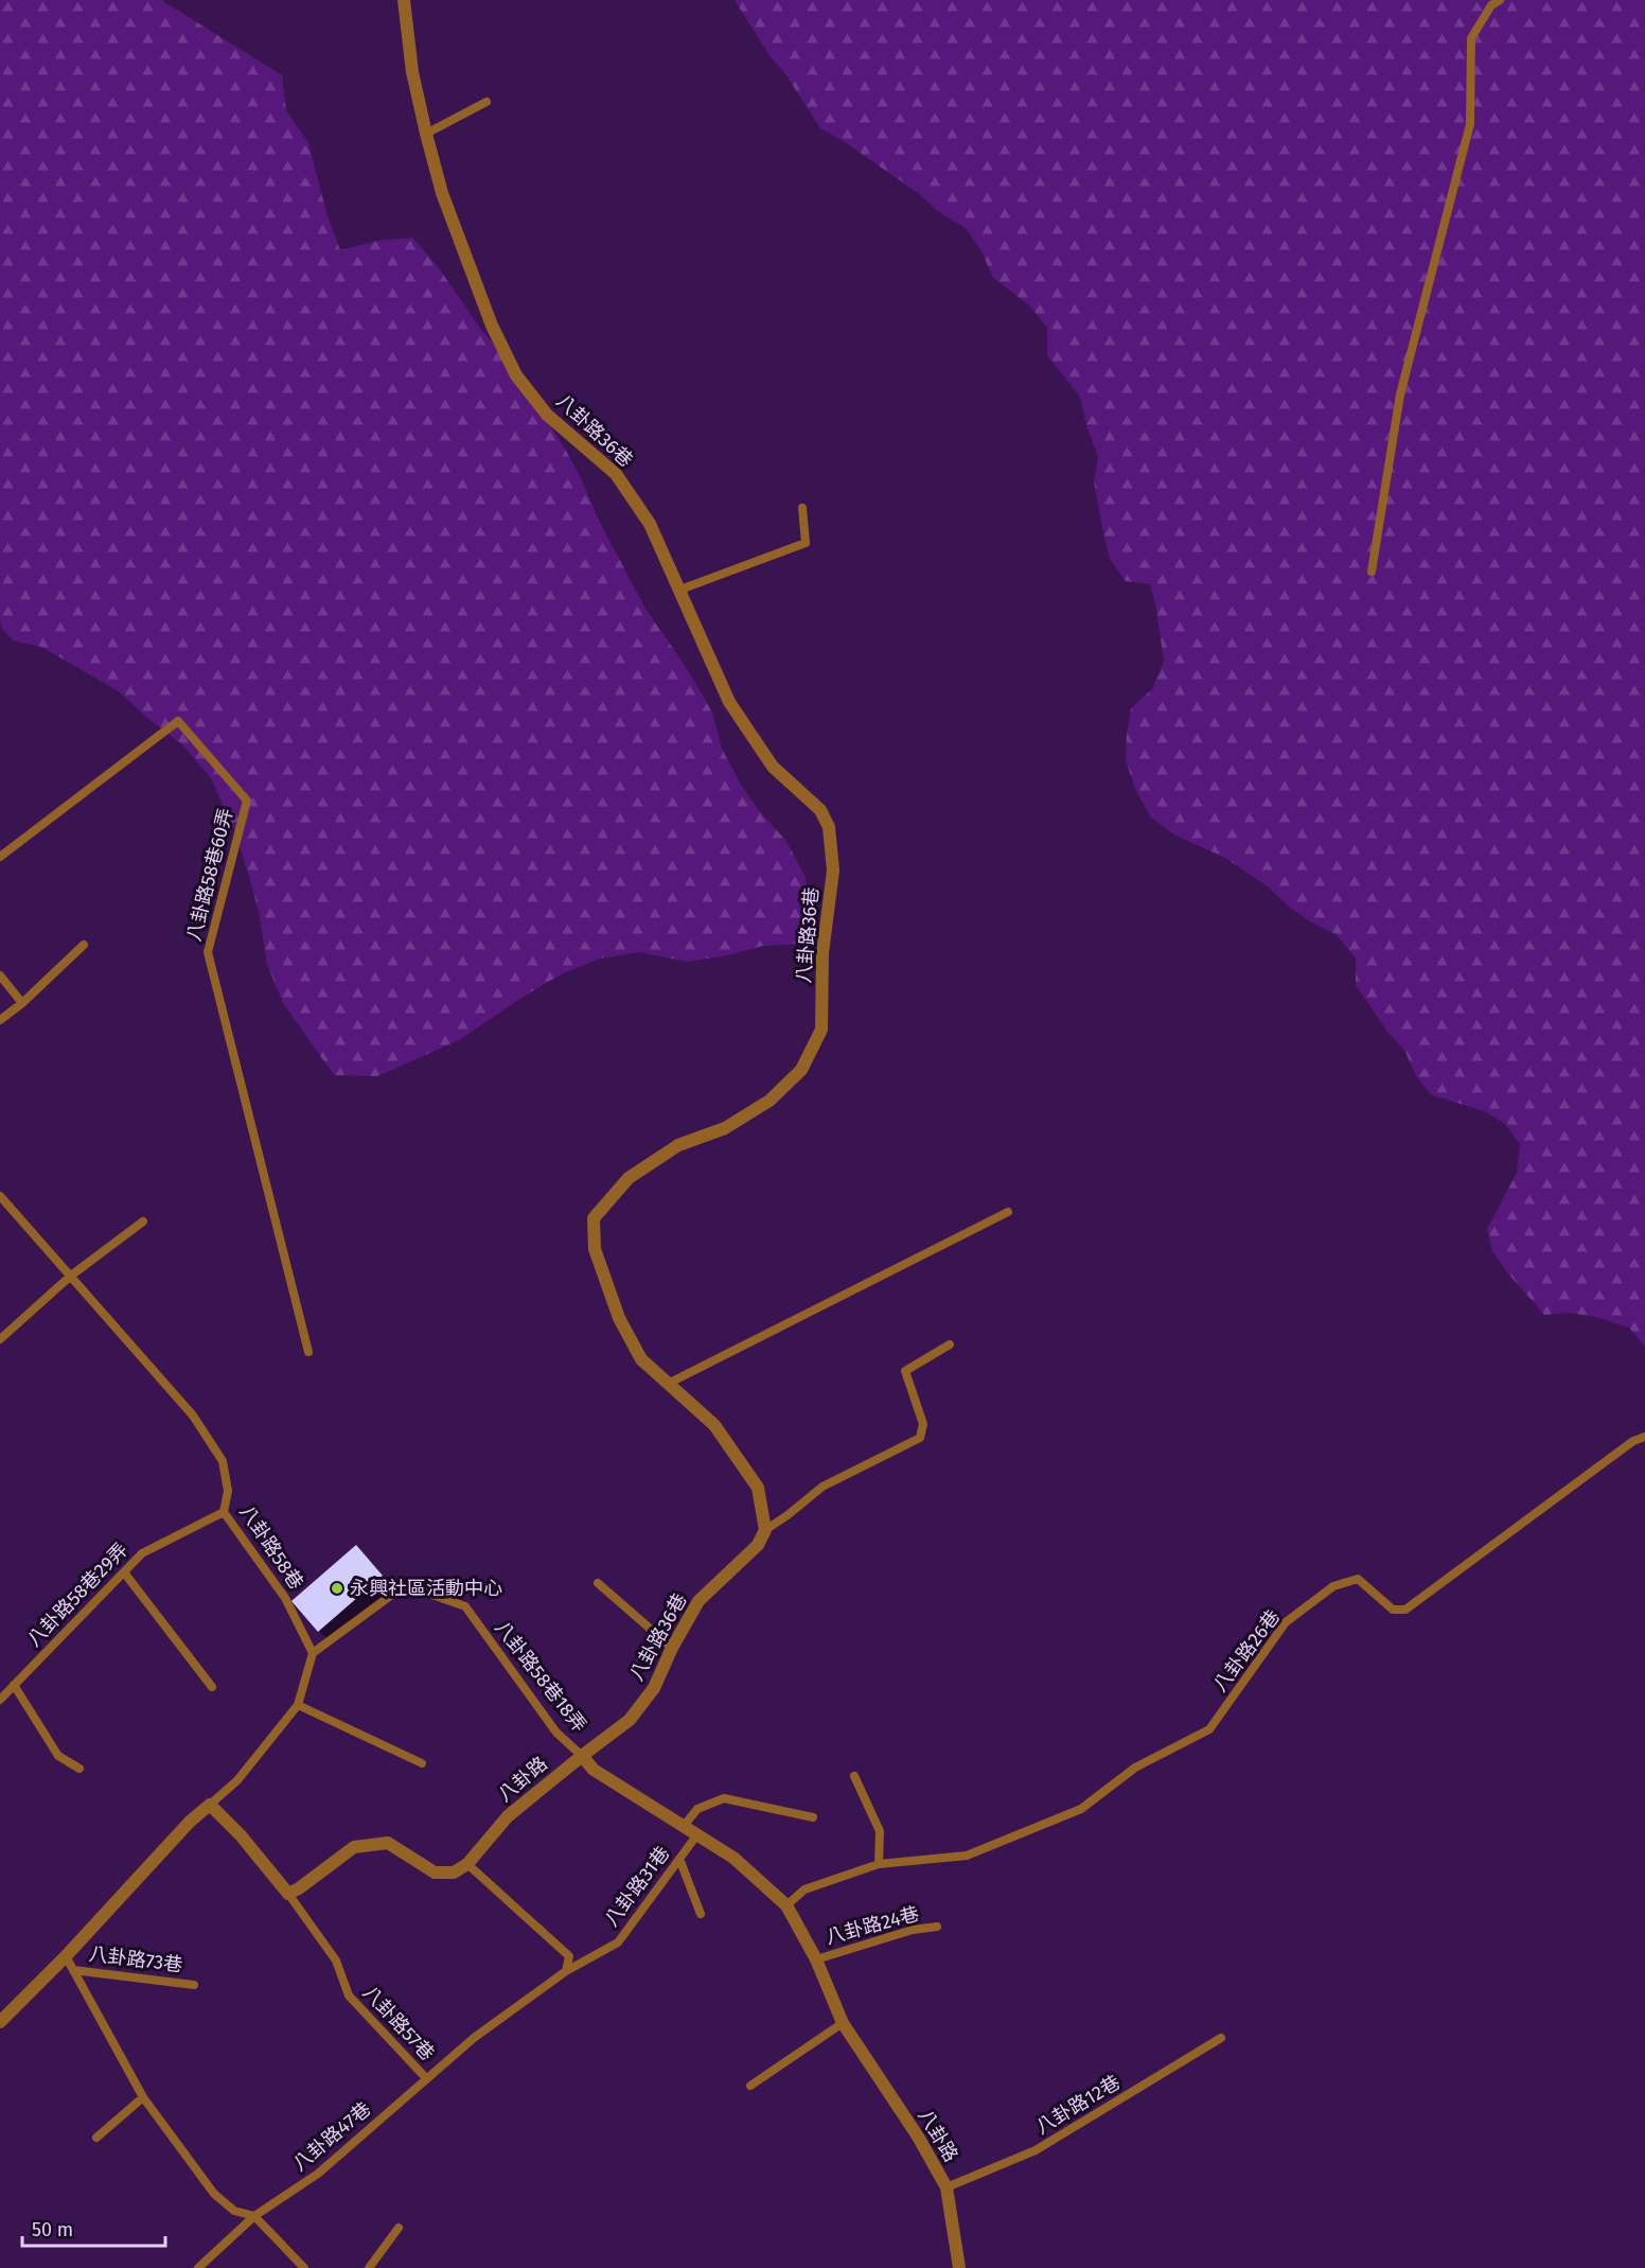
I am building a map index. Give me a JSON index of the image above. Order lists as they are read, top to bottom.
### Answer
{
  "streets": {
    "street": ["八卦路36巷", "八卦路"],
    "lane": [
      "八卦路58巷60弄",
      "八卦路58巷",
      "八卦路58巷29弄",
      "八卦路26巷",
      "八卦路58巷18弄",
      "八卦路31巷",
      "八卦路24巷",
      "八卦路73巷",
      "八卦路57巷",
      "八卦路12巷",
      "八卦路47巷"
    ]
  },
  "crossings": [
    ["八卦路36巷", "八卦路58巷18弄"],
    ["八卦路36巷", "八卦路"],
    ["八卦路58巷", "八卦路58巷29弄"],
    ["八卦路58巷", "八卦路58巷18弄"],
    ["八卦路26巷", "八卦路"],
    ["八卦路58巷18弄", "八卦路"],
    ["八卦路", "八卦路31巷"],
    ["八卦路", "八卦路24巷"],
    ["八卦路", "八卦路12巷"],
    ["八卦路31巷", "八卦路47巷"],
    ["八卦路57巷", "八卦路47巷"]
  ],
  "places": ["永興社區活動中心"],
  "scale_bar": "50 m"
}
